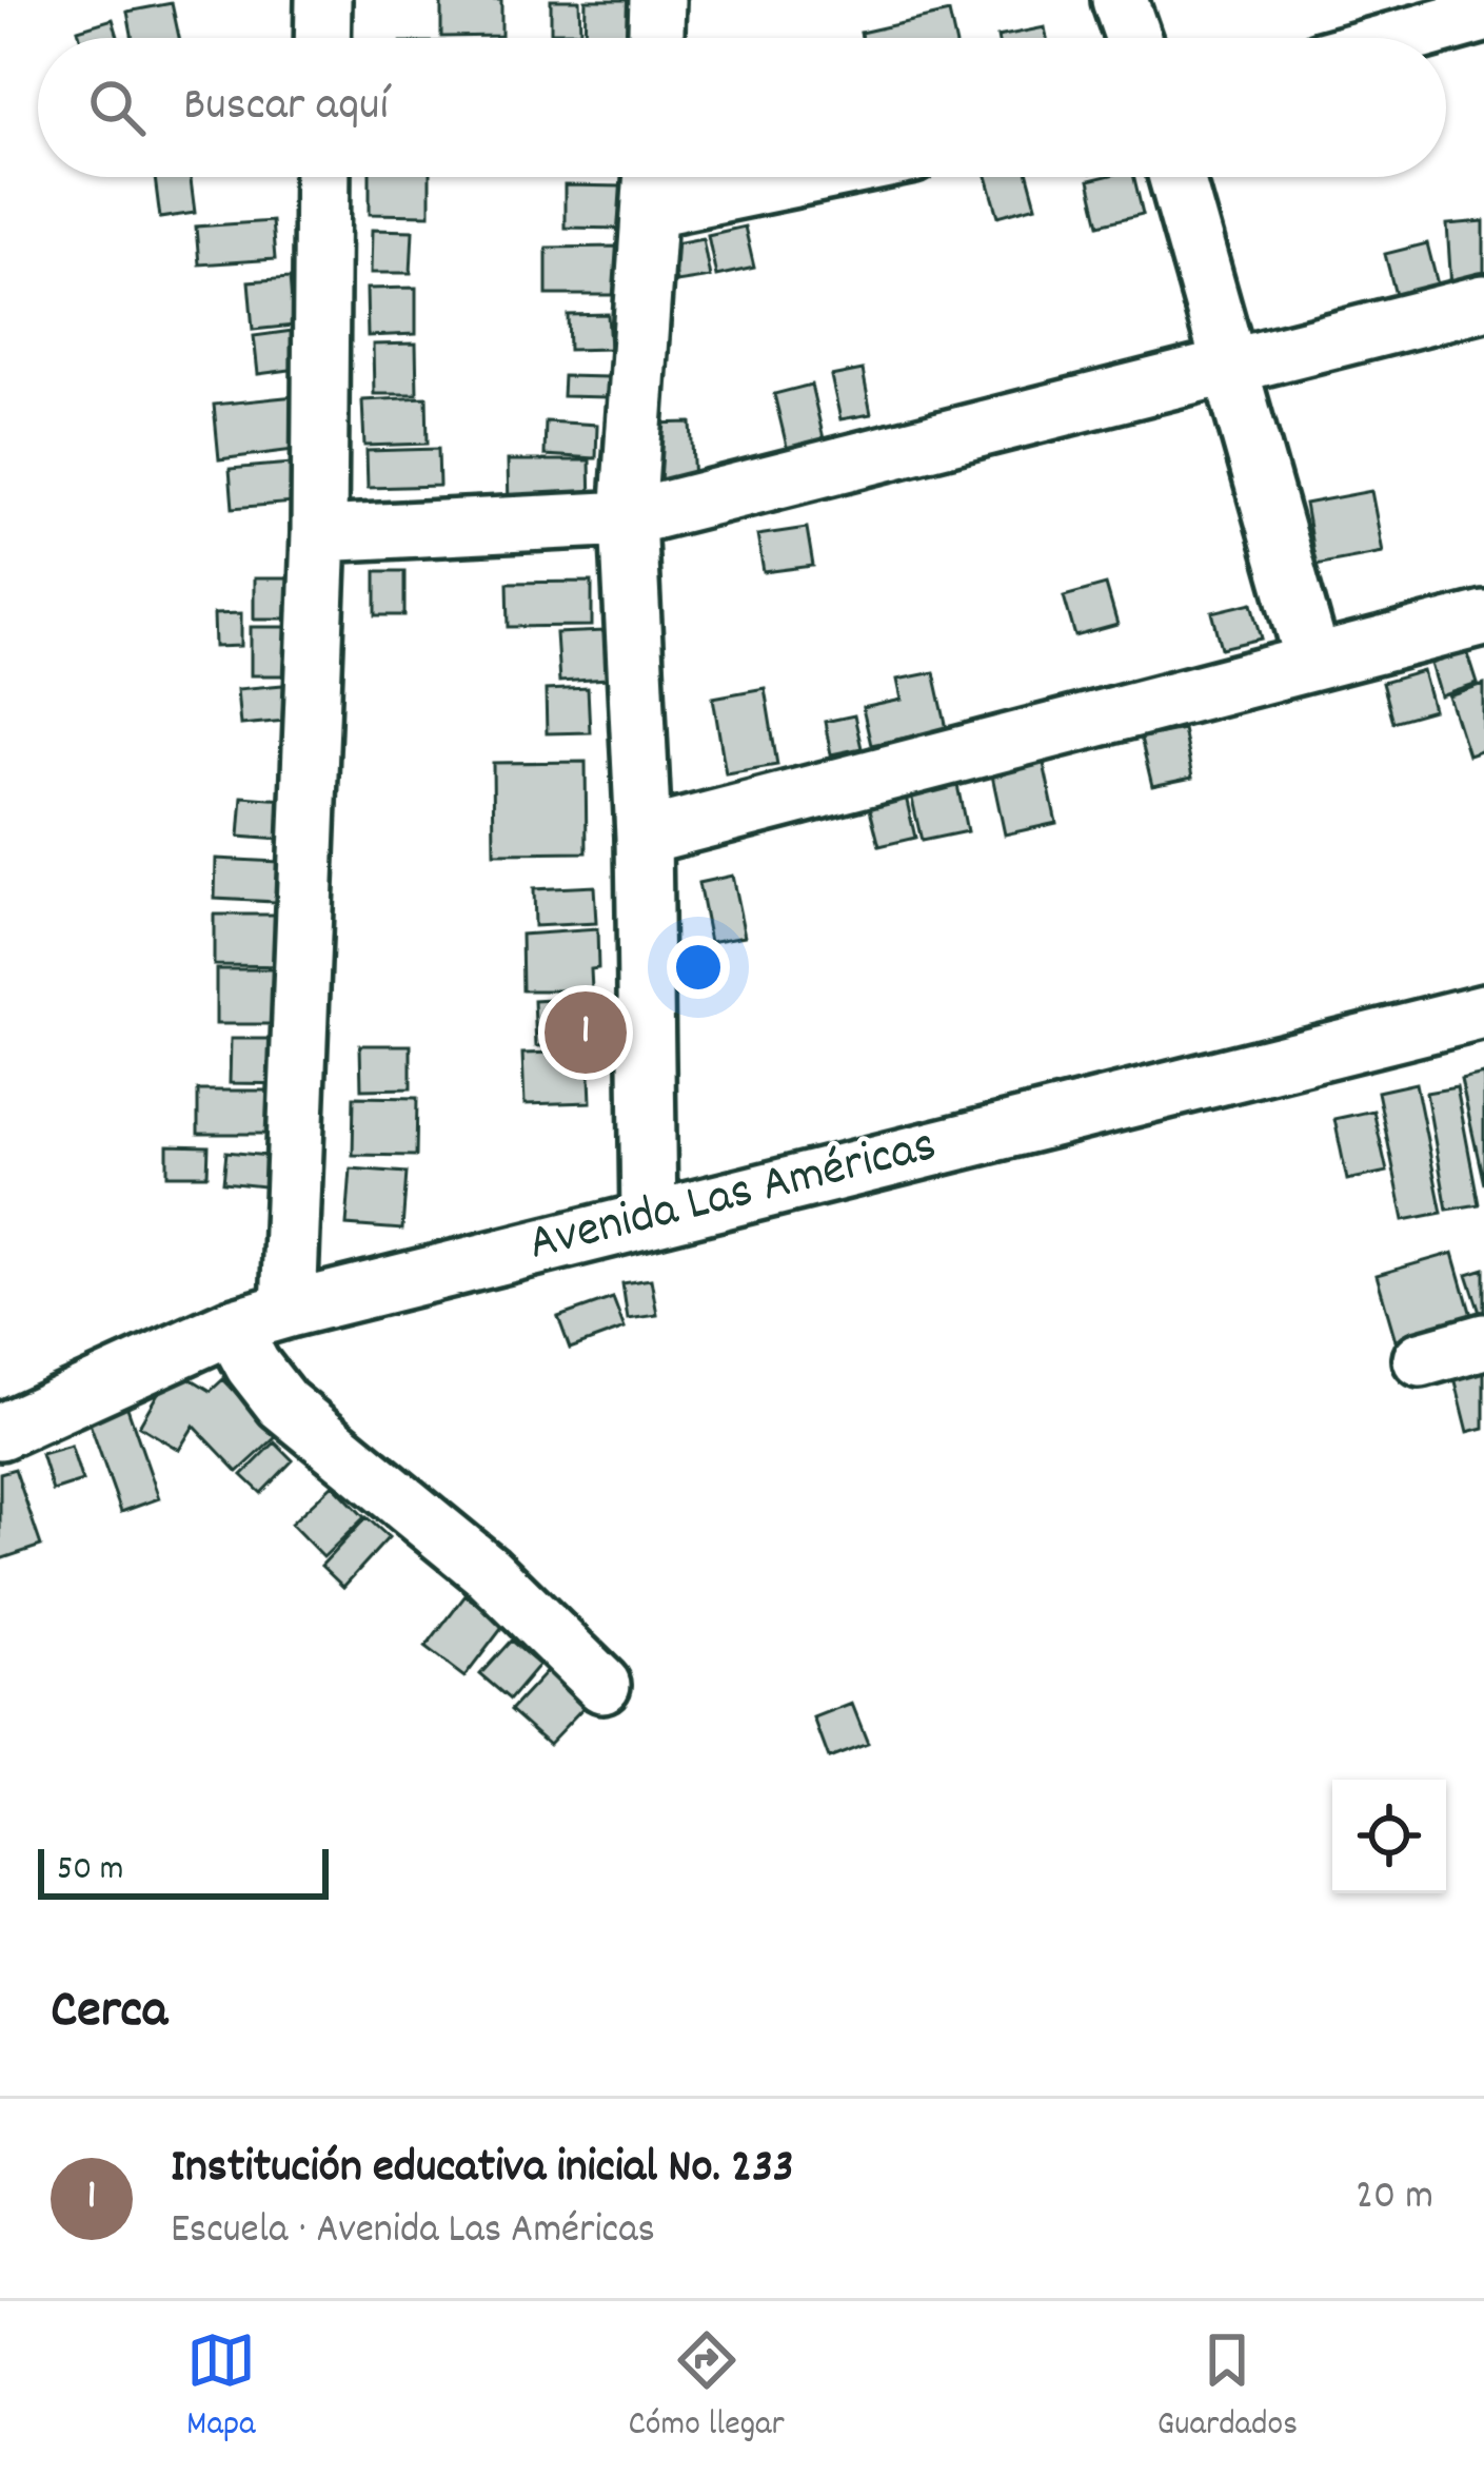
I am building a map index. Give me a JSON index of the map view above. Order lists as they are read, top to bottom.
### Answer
{
  "streets": {
    "street": ["Avenida Las Américas"]
  },
  "scale_bar": "50 m",
  "page": {
    "search": "Buscar aquí",
    "pins": "1",
    "scale": "50 m",
    "heading": "Cerca",
    "list": [
      {
        "mark": "1",
        "name": "Institución educativa inicial No. 233",
        "note": "Escuela · Avenida Las Américas",
        "value": "20 m"
      }
    ],
    "nav": ["Mapa", "Cómo llegar", "Guardados"]
  }
}
